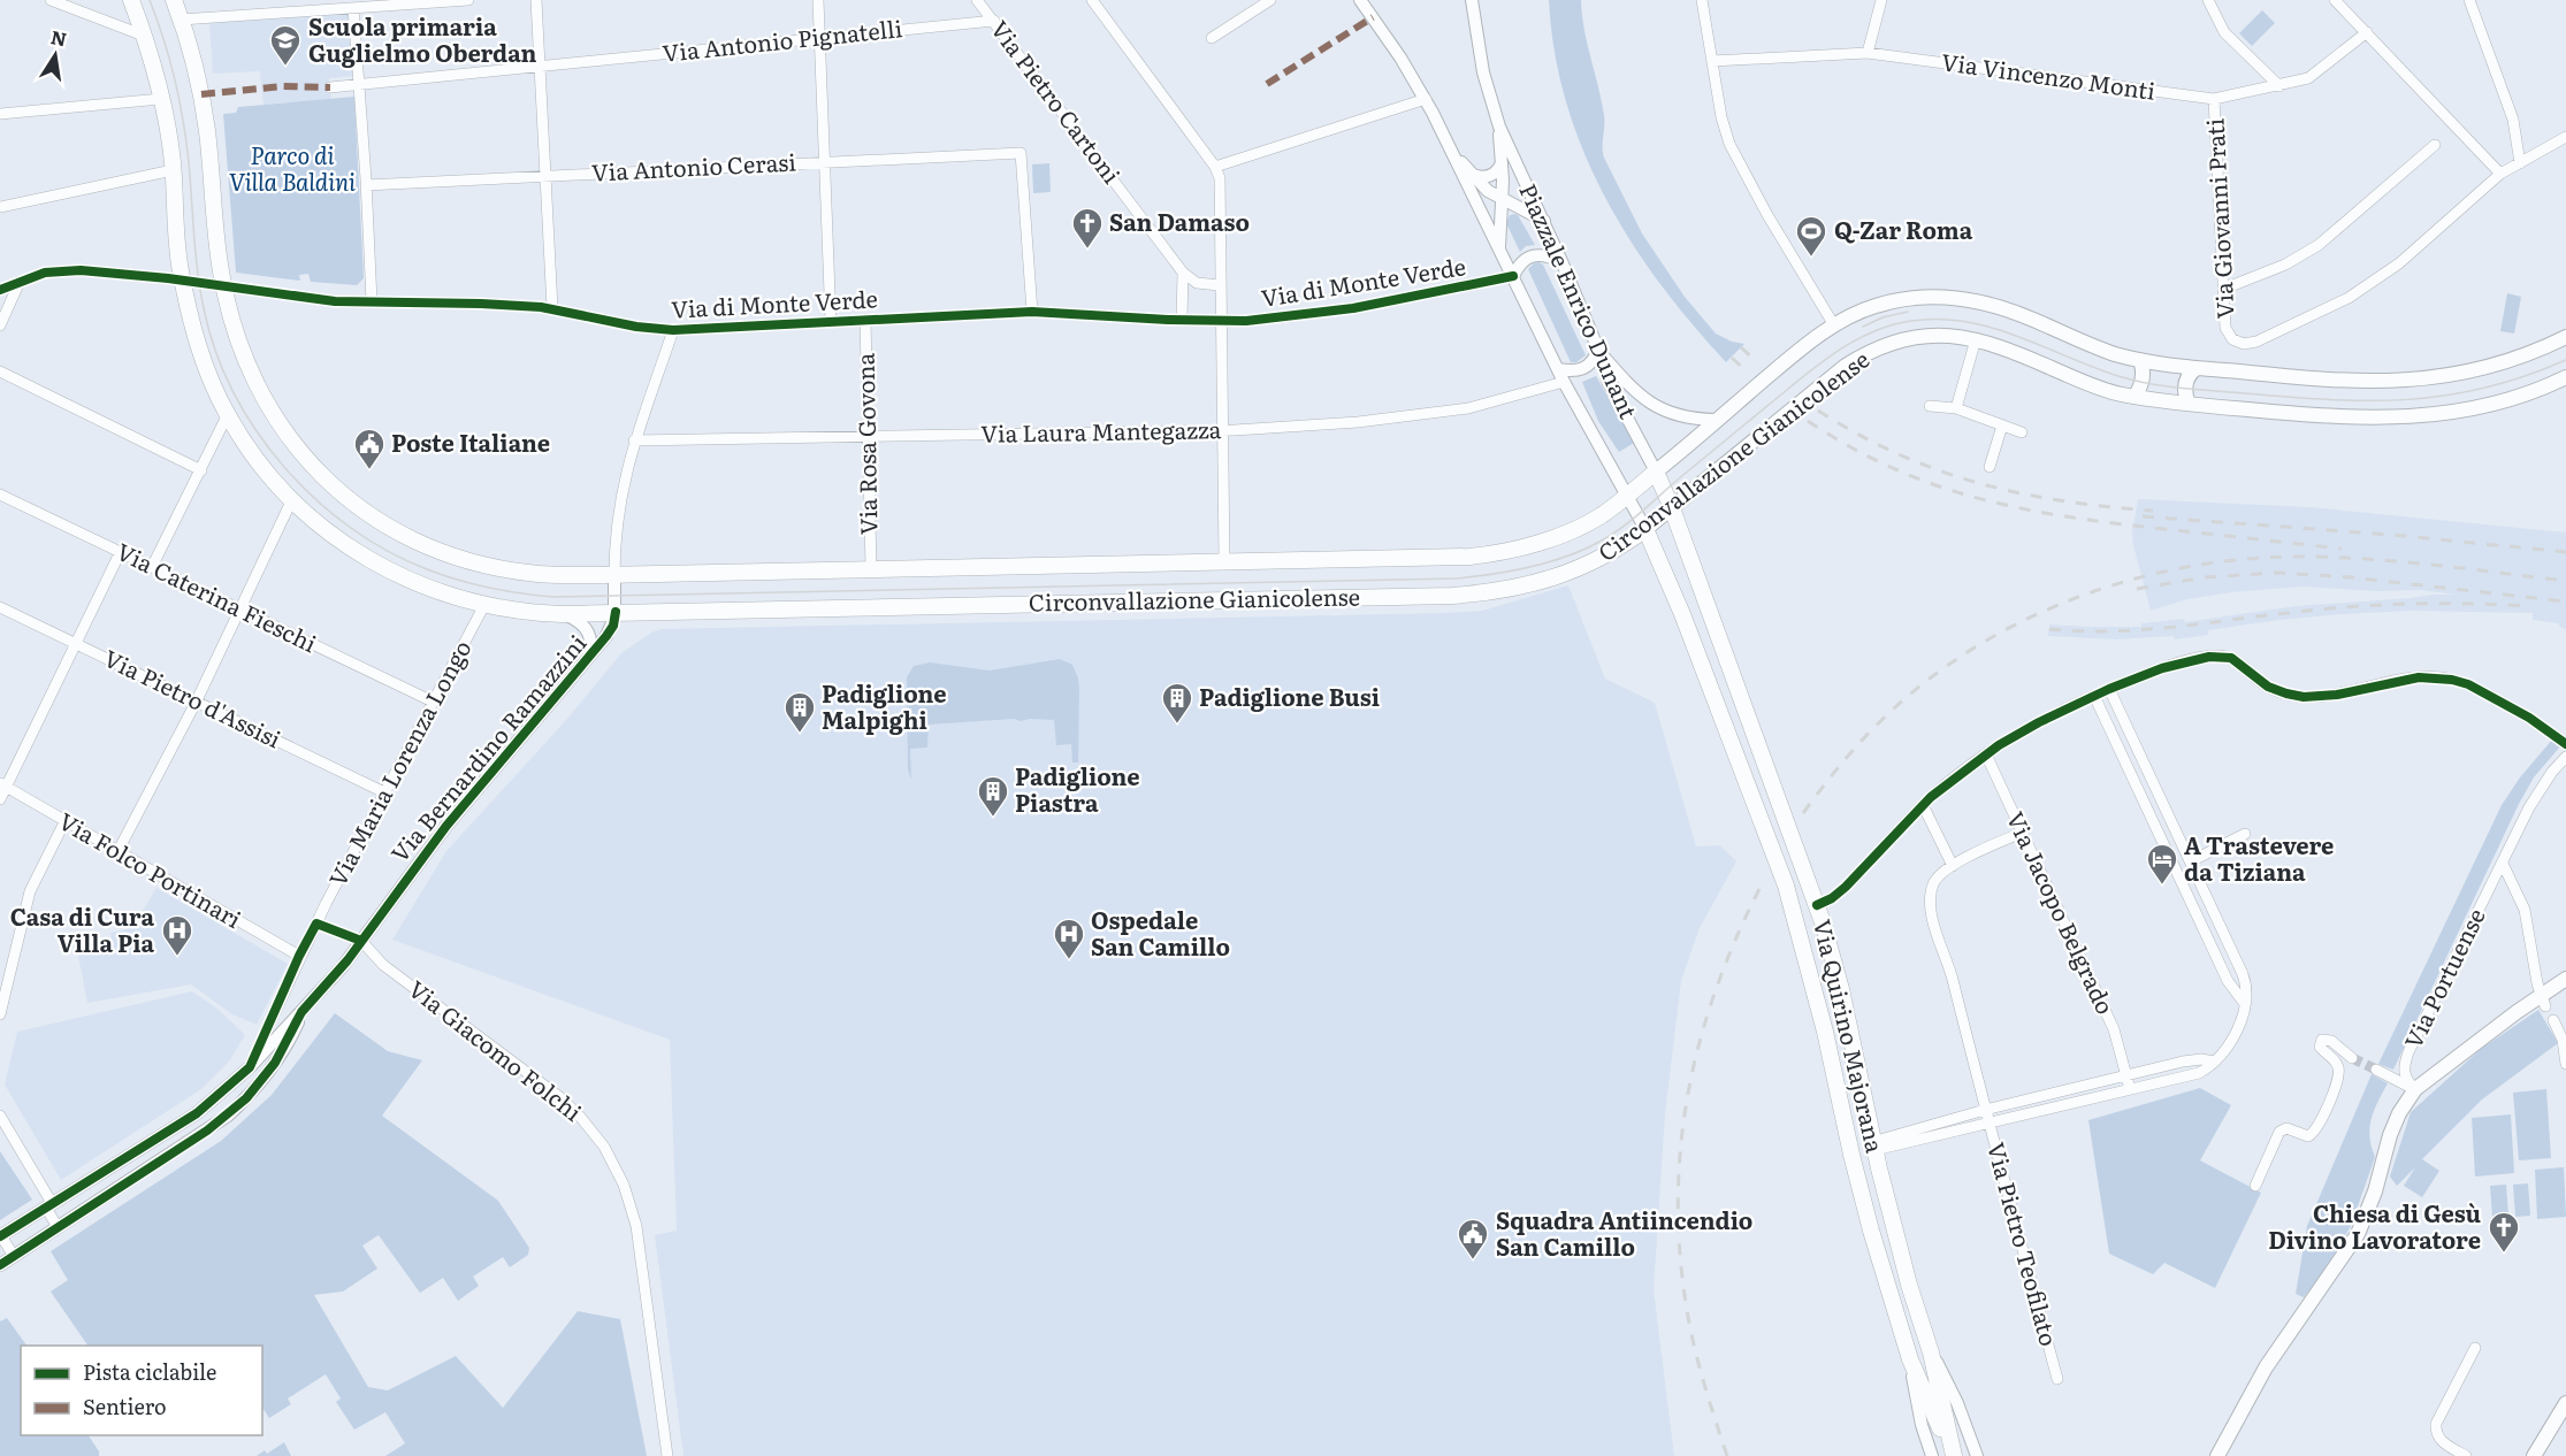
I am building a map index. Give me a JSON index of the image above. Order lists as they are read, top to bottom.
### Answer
{
  "streets": {
    "main road": ["Piazzale Enrico Dunant", "Circonvallazione Gianicolense", "Via Quirino Majorana"],
    "street": [
      "Via Antonio Pignatelli",
      "Via Vincenzo Monti",
      "Via Pietro Cartoni",
      "Via Antonio Cerasi",
      "Via Giovanni Prati",
      "Via di Monte Verde",
      "Via Laura Mantegazza",
      "Via Rosa Govona",
      "Via Caterina Fieschi",
      "Via Pietro d'Assisi",
      "Via Bernardino Ramazzini",
      "Via Maria Lorenza Longo",
      "Via Folco Portinari",
      "Via Jacopo Belgrado",
      "Via Portuense",
      "Via Giacomo Folchi",
      "Via Pietro Teofilato"
    ]
  },
  "crossings": [
    ["Via Antonio Pignatelli", "Via Pietro Cartoni"],
    ["Via Vincenzo Monti", "Via Giovanni Prati"],
    ["Via Antonio Cerasi", "Via di Monte Verde"],
    ["Via di Monte Verde", "Piazzale Enrico Dunant"],
    ["Via di Monte Verde", "Via Rosa Govona"],
    ["Via di Monte Verde", "Circonvallazione Gianicolense"],
    ["Piazzale Enrico Dunant", "Via Laura Mantegazza"],
    ["Piazzale Enrico Dunant", "Circonvallazione Gianicolense"],
    ["Piazzale Enrico Dunant", "Via Quirino Majorana"],
    ["Via Laura Mantegazza", "Via Rosa Govona"],
    ["Via Rosa Govona", "Circonvallazione Gianicolense"],
    ["Circonvallazione Gianicolense", "Via Bernardino Ramazzini"],
    ["Circonvallazione Gianicolense", "Via Maria Lorenza Longo"],
    ["Circonvallazione Gianicolense", "Via Quirino Majorana"],
    ["Via Caterina Fieschi", "Via Maria Lorenza Longo"],
    ["Via Pietro d'Assisi", "Via Maria Lorenza Longo"],
    ["Via Bernardino Ramazzini", "Via Maria Lorenza Longo"],
    ["Via Bernardino Ramazzini", "Via Folco Portinari"],
    ["Via Bernardino Ramazzini", "Via Giacomo Folchi"]
  ],
  "parks": ["Parco di Villa Baldini"],
  "places": {
    "school or university": ["Scuola primaria Guglielmo Oberdan"],
    "church": ["San Damaso", "Chiesa di Gesù Divino Lavoratore"],
    "sports": ["Q-Zar Roma"],
    "public building": ["Poste Italiane", "Squadra Antiincendio San Camillo"],
    "building": ["Padiglione Busi", "Padiglione Malpighi", "Padiglione Piastra"],
    "hotel": ["A Trastevere da Tiziana"],
    "hospital": ["Casa di Cura Villa Pia", "Ospedale San Camillo"]
  },
  "legend": ["Pista ciclabile", "Sentiero"],
  "north": "top"
}
